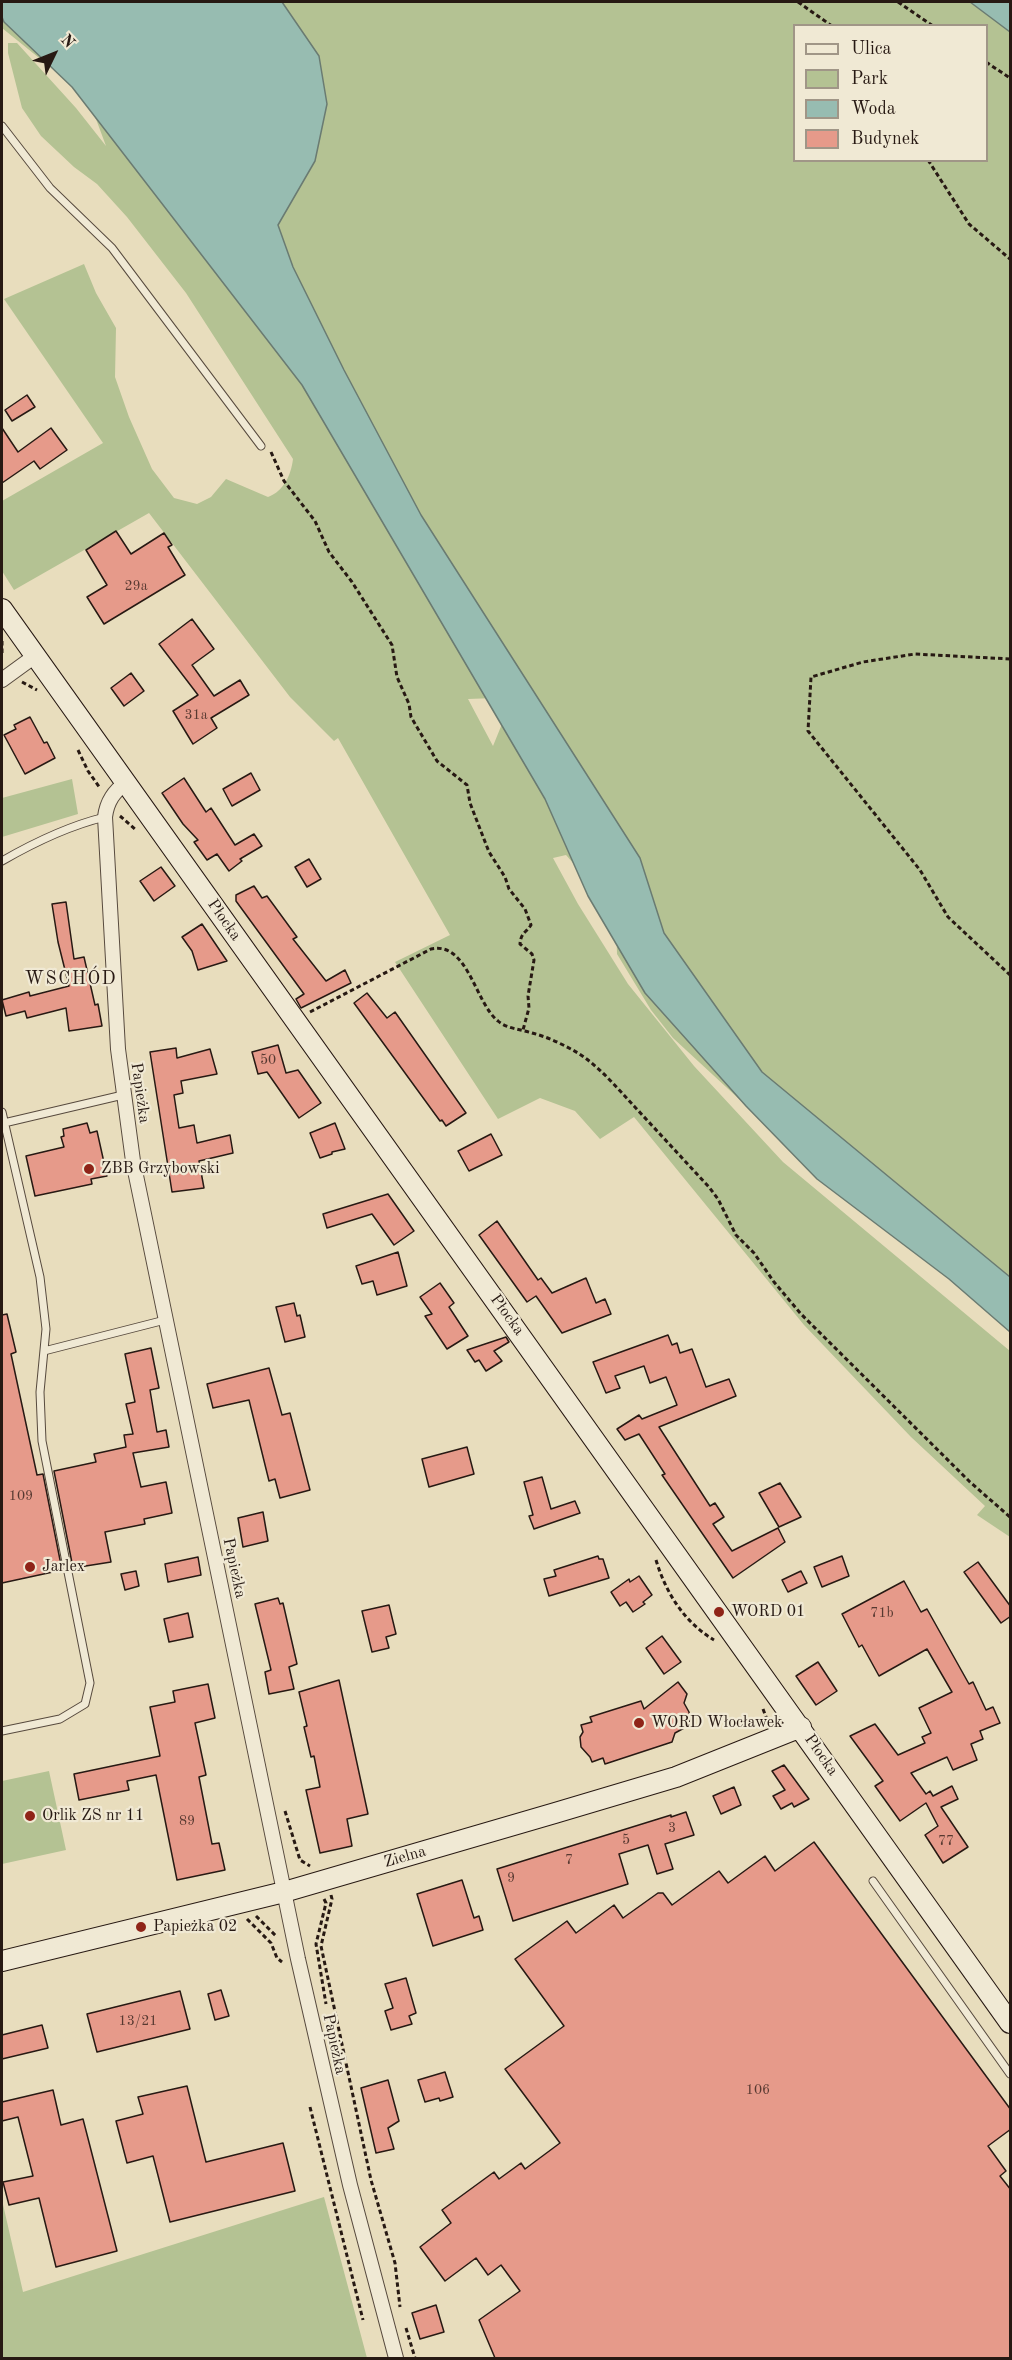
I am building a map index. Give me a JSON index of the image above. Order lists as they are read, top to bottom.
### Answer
{
  "streets": {
    "street": ["Płocka", "Papieżka", "Zielna"]
  },
  "crossings": [
    ["Płocka", "Papieżka"],
    ["Płocka", "Zielna"],
    ["Papieżka", "Zielna"]
  ],
  "districts": ["WSCHÓD"],
  "places": [
    "ZBB Grzybowski",
    "Jarlex",
    "WORD 01",
    "WORD Włocławek",
    "Orlik ZS nr 11",
    "Papieżka 02"
  ],
  "house_numbers": [
    "29a",
    "31a",
    "50",
    "109",
    "71b",
    "89",
    "3",
    "5",
    "77",
    "7",
    "9",
    "13/21",
    "106"
  ],
  "legend": [
    "Ulica",
    "Park",
    "Woda",
    "Budynek"
  ],
  "north": "top right"
}
